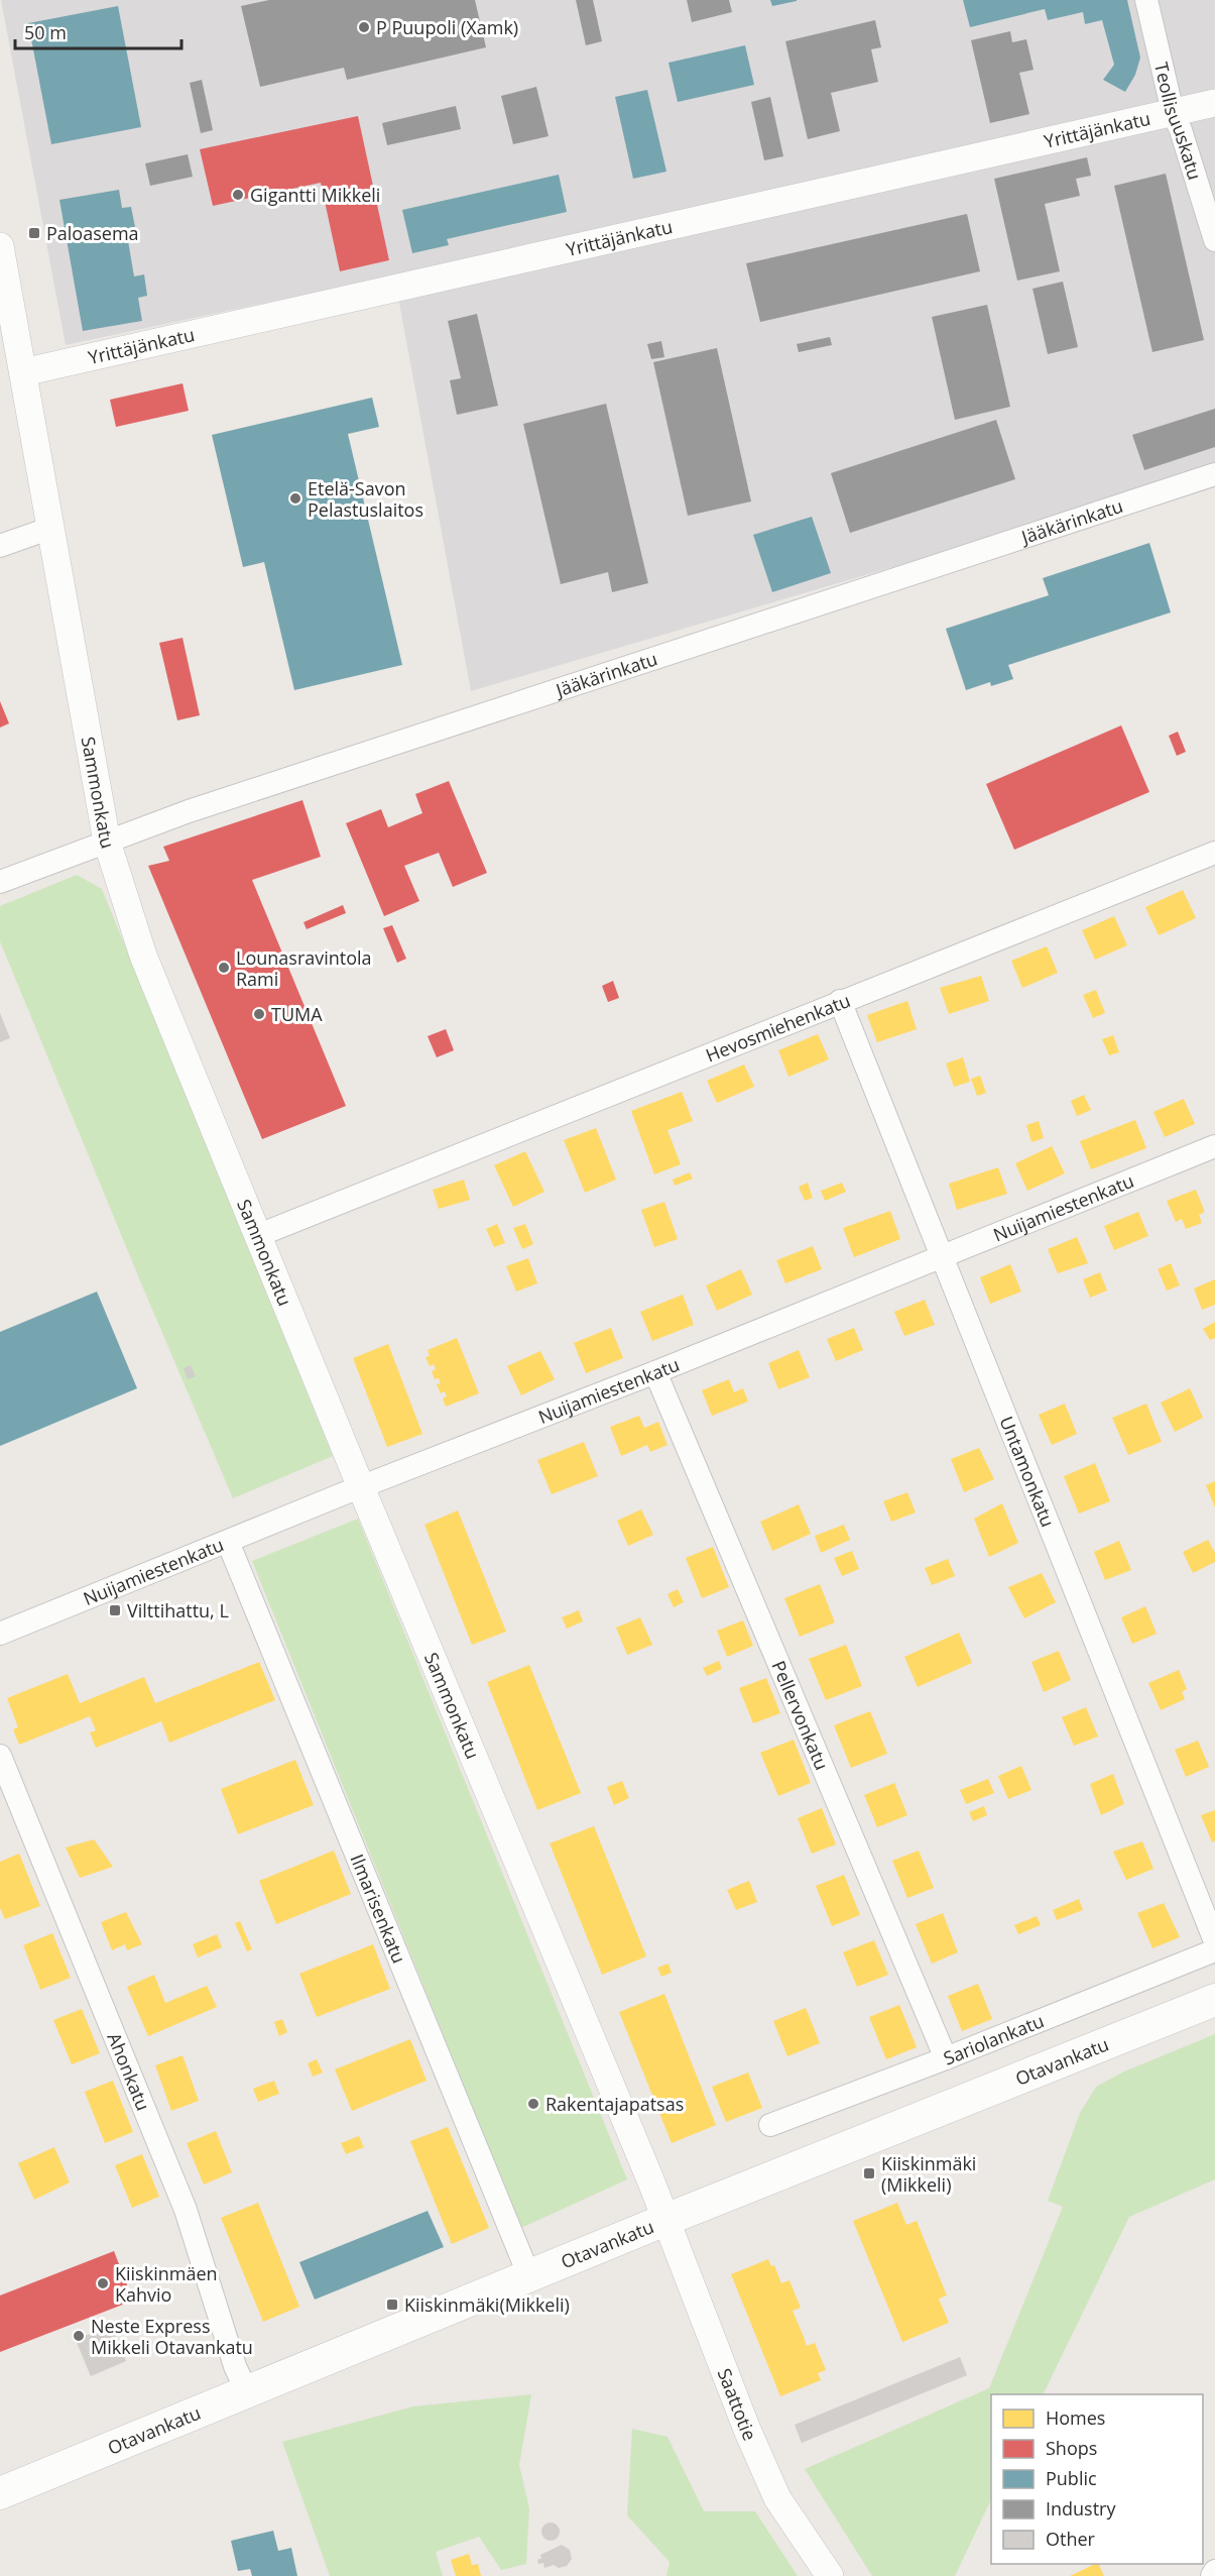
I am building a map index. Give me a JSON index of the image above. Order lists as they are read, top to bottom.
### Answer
{
  "streets": {
    "main road": ["Otavankatu"],
    "street": [
      "Teollisuuskatu",
      "Yrittäjänkatu",
      "Jääkärinkatu",
      "Sammonkatu",
      "Hevosmiehenkatu",
      "Nuijamiestenkatu",
      "Untamonkatu",
      "Pellervonkatu",
      "Ilmarisenkatu",
      "Sariolankatu",
      "Ahonkatu",
      "Saattotie"
    ]
  },
  "crossings": [
    ["Teollisuuskatu", "Yrittäjänkatu"],
    ["Yrittäjänkatu", "Sammonkatu"],
    ["Jääkärinkatu", "Sammonkatu"],
    ["Sammonkatu", "Hevosmiehenkatu"],
    ["Sammonkatu", "Nuijamiestenkatu"],
    ["Sammonkatu", "Otavankatu"],
    ["Sammonkatu", "Saattotie"],
    ["Hevosmiehenkatu", "Untamonkatu"],
    ["Nuijamiestenkatu", "Untamonkatu"],
    ["Nuijamiestenkatu", "Pellervonkatu"],
    ["Nuijamiestenkatu", "Ilmarisenkatu"],
    ["Pellervonkatu", "Sariolankatu"],
    ["Ilmarisenkatu", "Otavankatu"],
    ["Otavankatu", "Ahonkatu"],
    ["Otavankatu", "Saattotie"]
  ],
  "places": {
    "other": [
      "P Puupoli (Xamk)",
      "Gigantti Mikkeli",
      "Etelä-Savon Pelastuslaitos",
      "Lounasravintola Rami",
      "TUMA",
      "Rakentajapatsas",
      "Kiiskinmäen Kahvio",
      "Neste Express Mikkeli Otavankatu"
    ],
    "transit": [
      "Paloasema",
      "Vilttihattu, L",
      "Kiiskinmäki (Mikkeli)",
      "Kiiskinmäki(Mikkeli)"
    ]
  },
  "legend": [
    "Homes",
    "Shops",
    "Public",
    "Industry",
    "Other"
  ],
  "scale_bar": "50 m"
}
